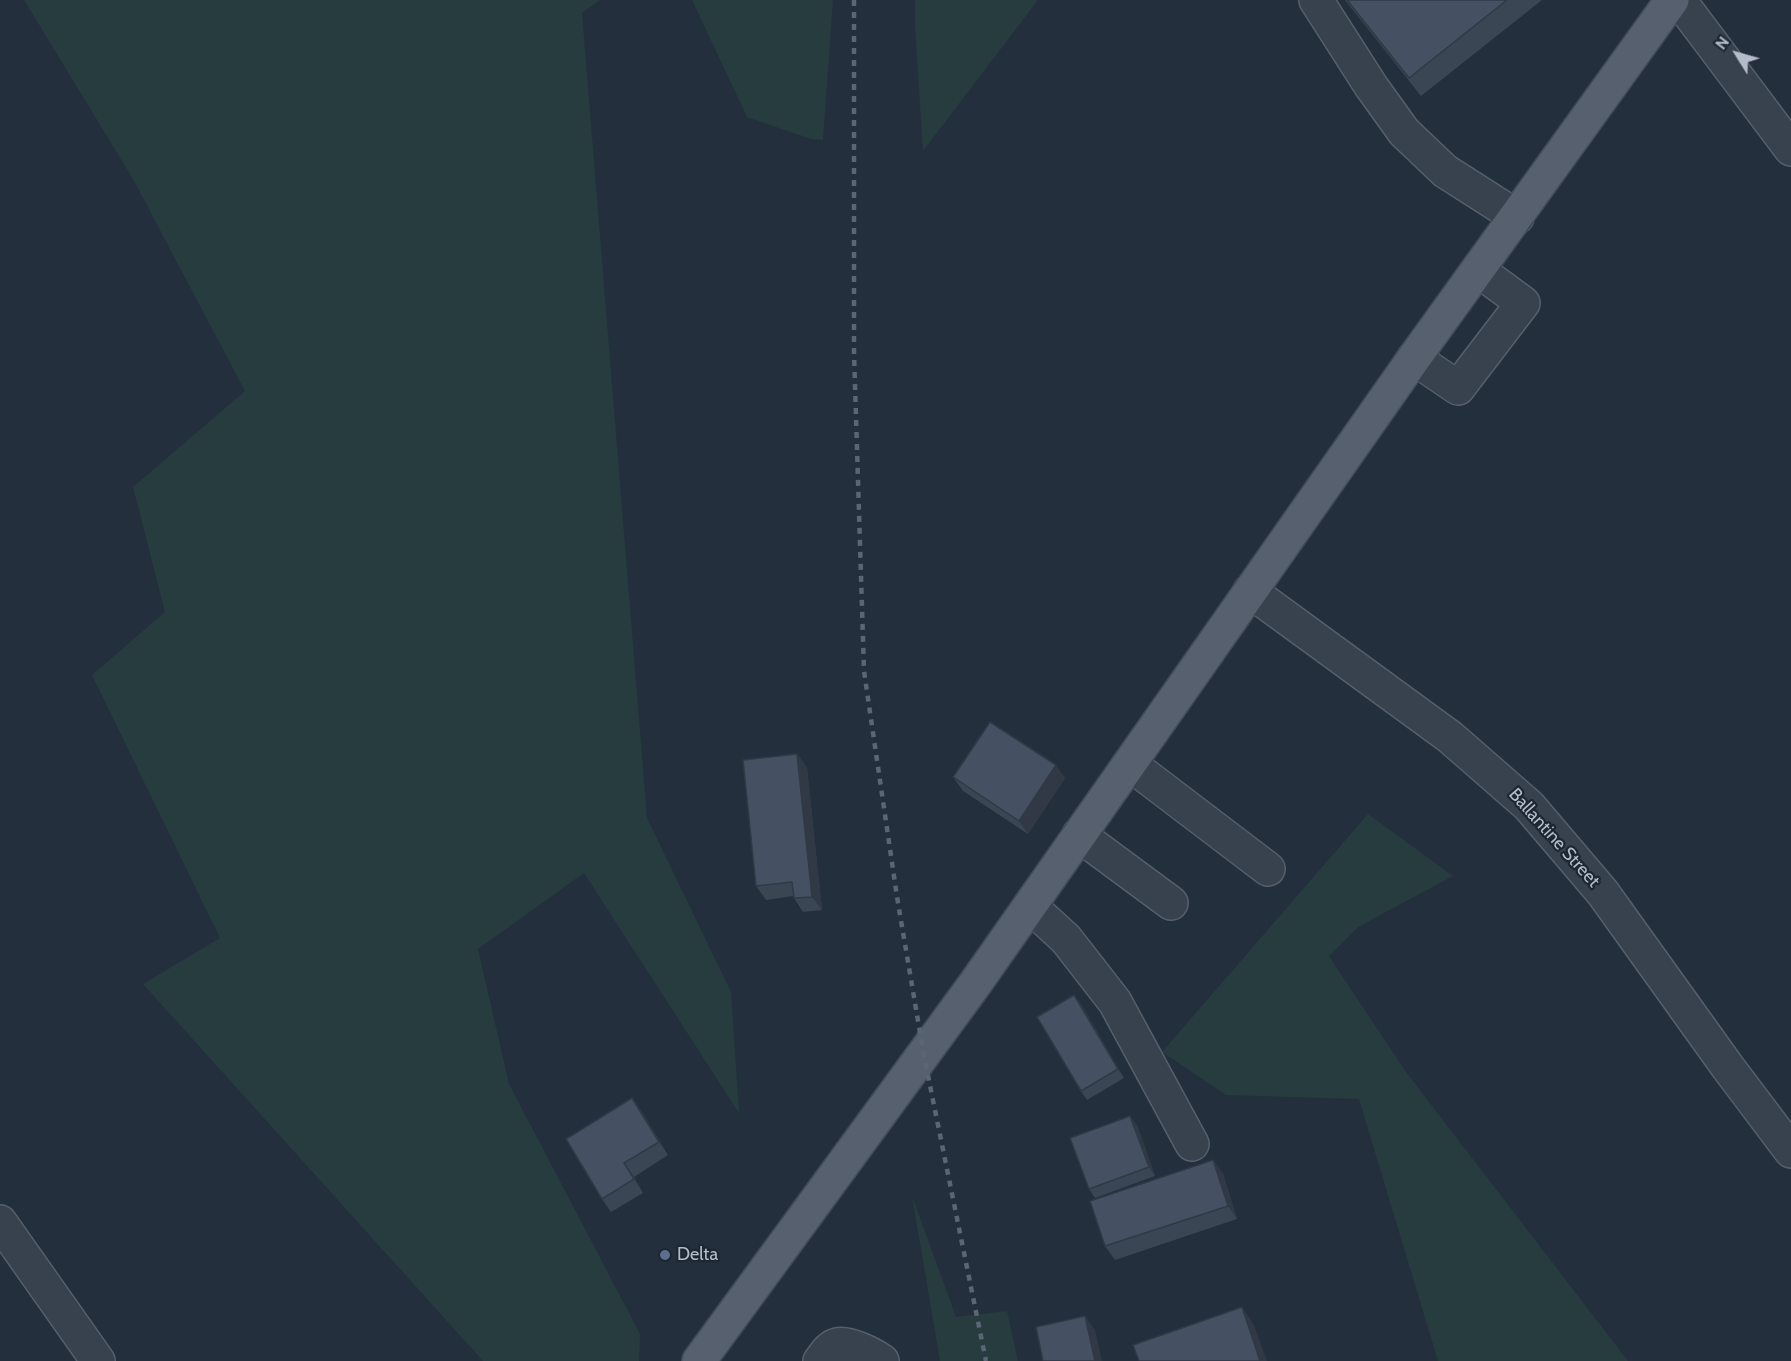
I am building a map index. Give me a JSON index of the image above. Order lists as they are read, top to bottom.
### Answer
{
  "streets": {
    "street": ["Ballantine Street"]
  },
  "places": ["Delta"],
  "north": "top left"
}
